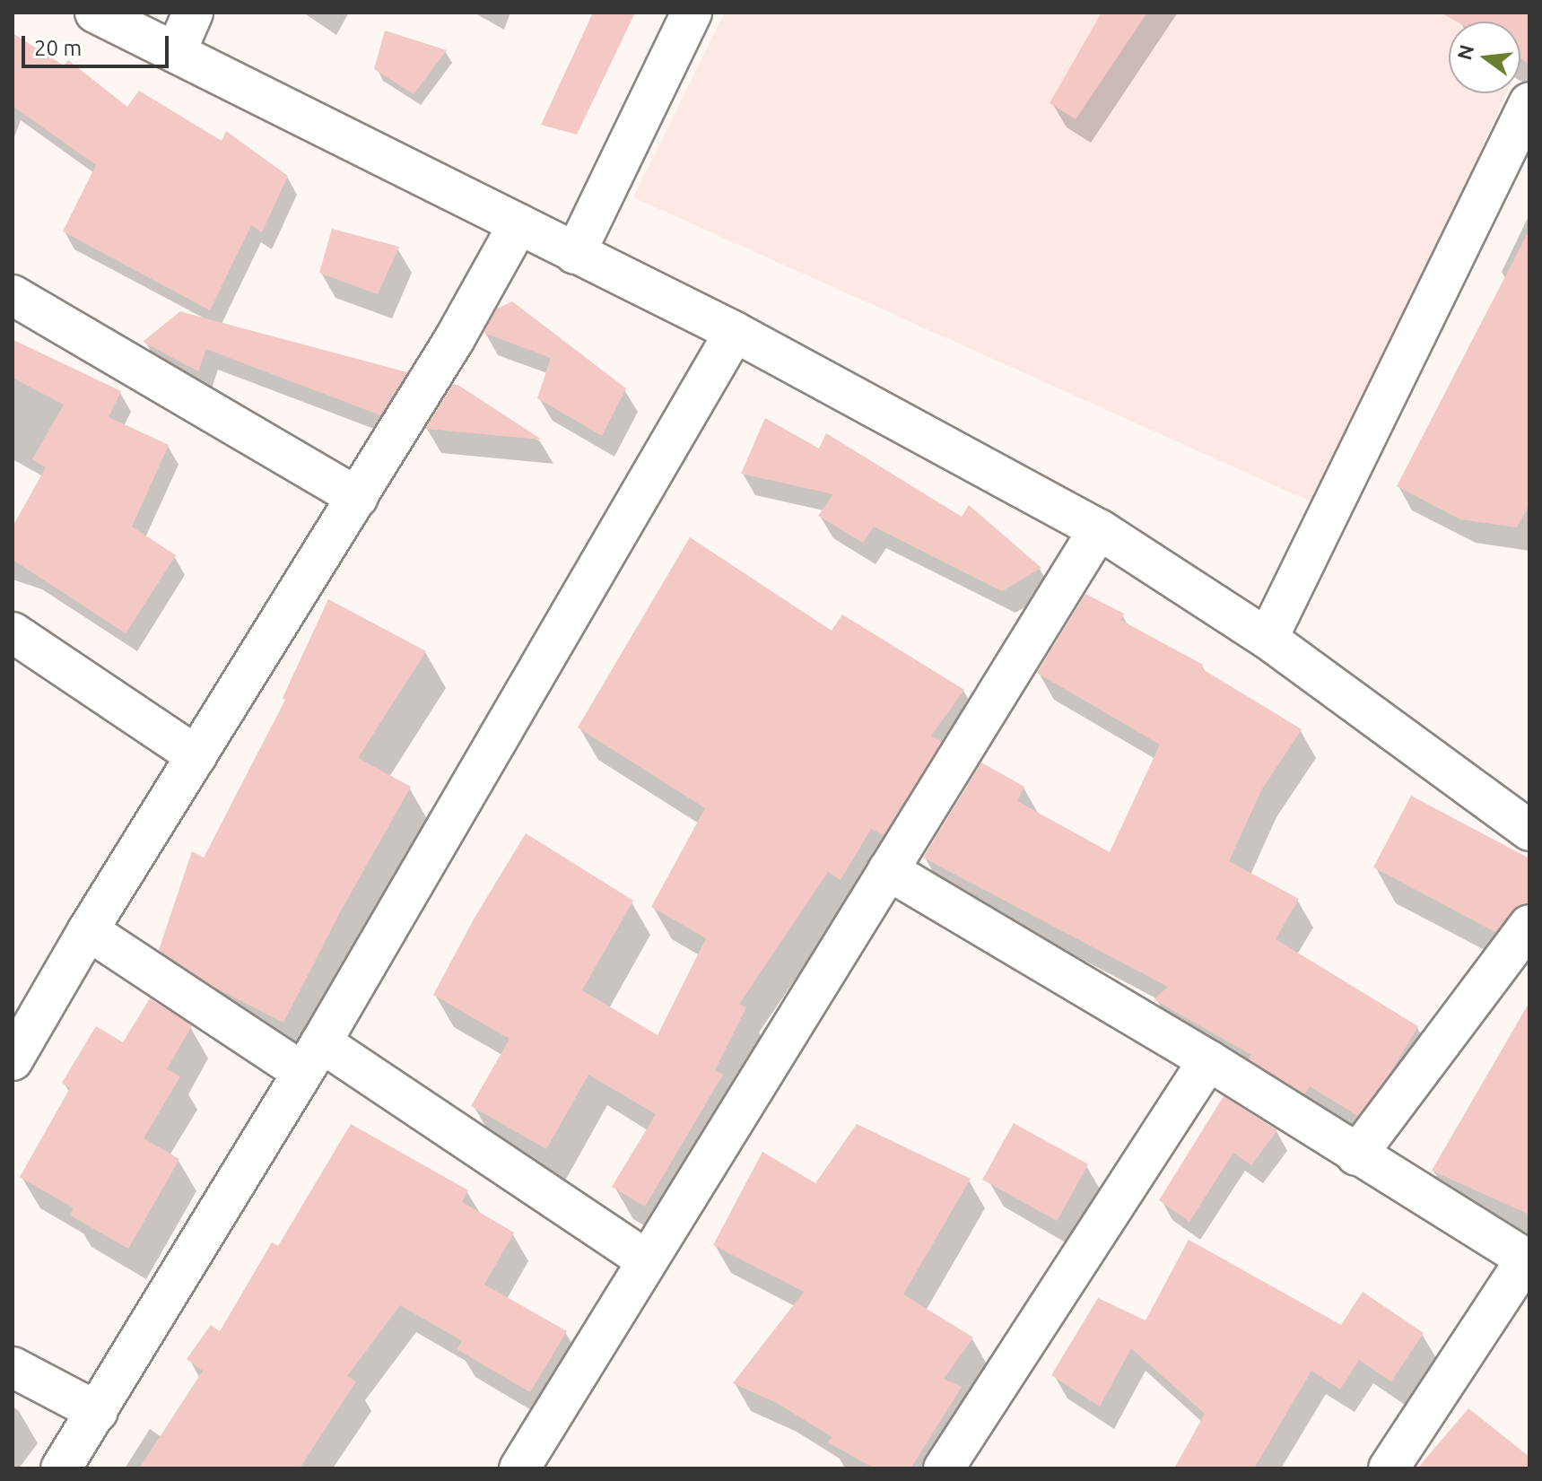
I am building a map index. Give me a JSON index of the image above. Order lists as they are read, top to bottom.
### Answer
{
  "scale_bar": "20 m",
  "north": "left"
}
